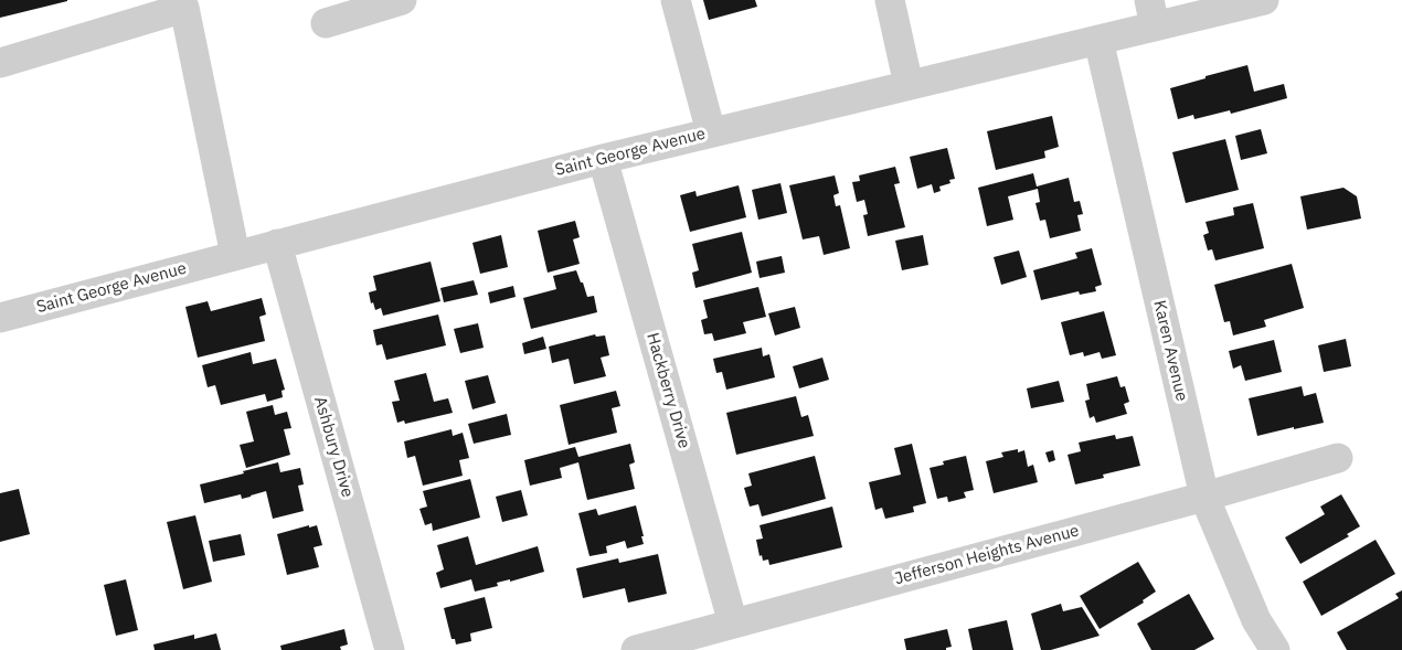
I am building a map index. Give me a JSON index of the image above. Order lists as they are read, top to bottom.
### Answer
{
  "streets": {
    "street": [
      "Saint George Avenue",
      "Karen Avenue",
      "Hackberry Drive",
      "Ashbury Drive",
      "Jefferson Heights Avenue"
    ]
  },
  "crossings": [
    ["Saint George Avenue", "Karen Avenue"],
    ["Saint George Avenue", "Hackberry Drive"],
    ["Saint George Avenue", "Ashbury Drive"],
    ["Karen Avenue", "Jefferson Heights Avenue"],
    ["Hackberry Drive", "Jefferson Heights Avenue"]
  ]
}
